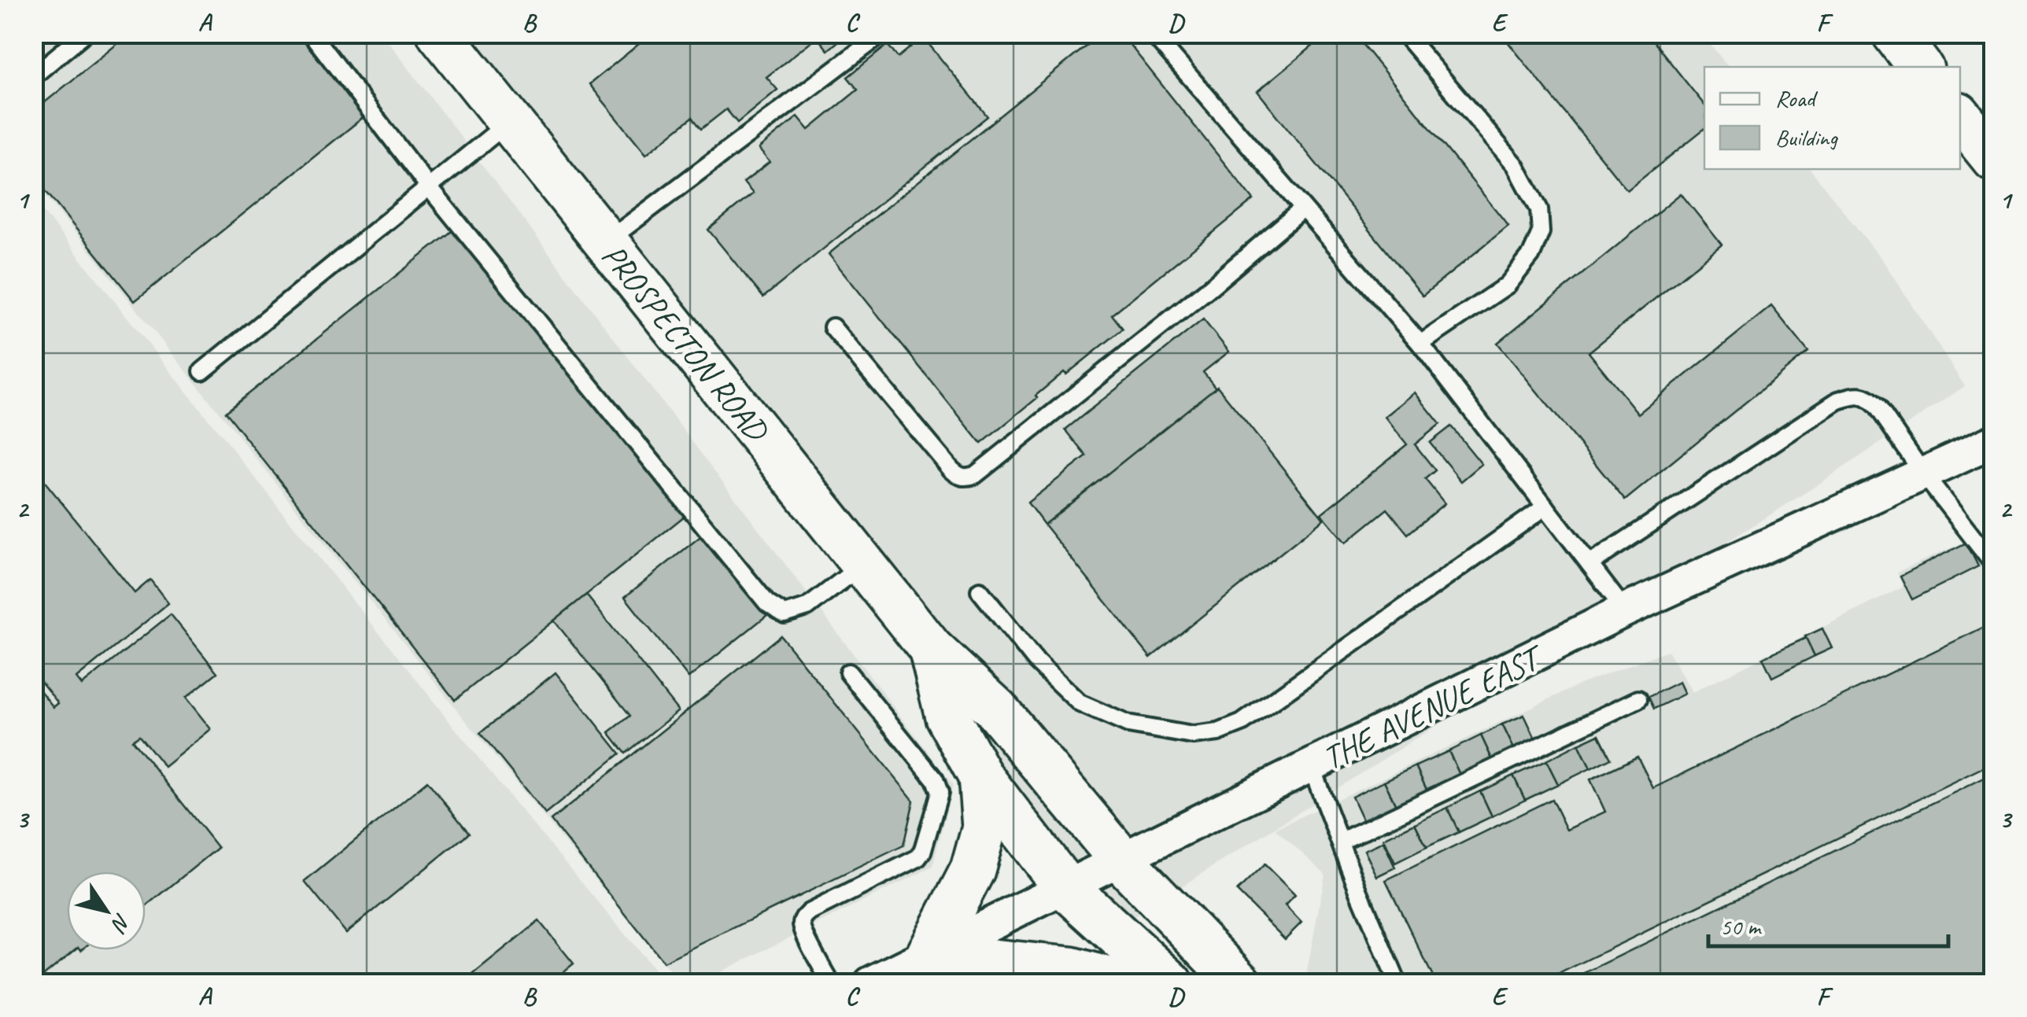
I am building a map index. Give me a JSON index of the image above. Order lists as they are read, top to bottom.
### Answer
{
  "streets": {
    "main road": ["PROSPECTON ROAD"],
    "street": ["THE AVENUE EAST"]
  },
  "crossings": [
    ["PROSPECTON ROAD", "THE AVENUE EAST"]
  ],
  "legend": ["Road", "Building"],
  "scale_bar": "50 m",
  "north": "bottom right",
  "grid": {
    "columns": [
      "A",
      "B",
      "C",
      "D",
      "E",
      "F"
    ],
    "rows": ["1", "2", "3"]
  }
}
